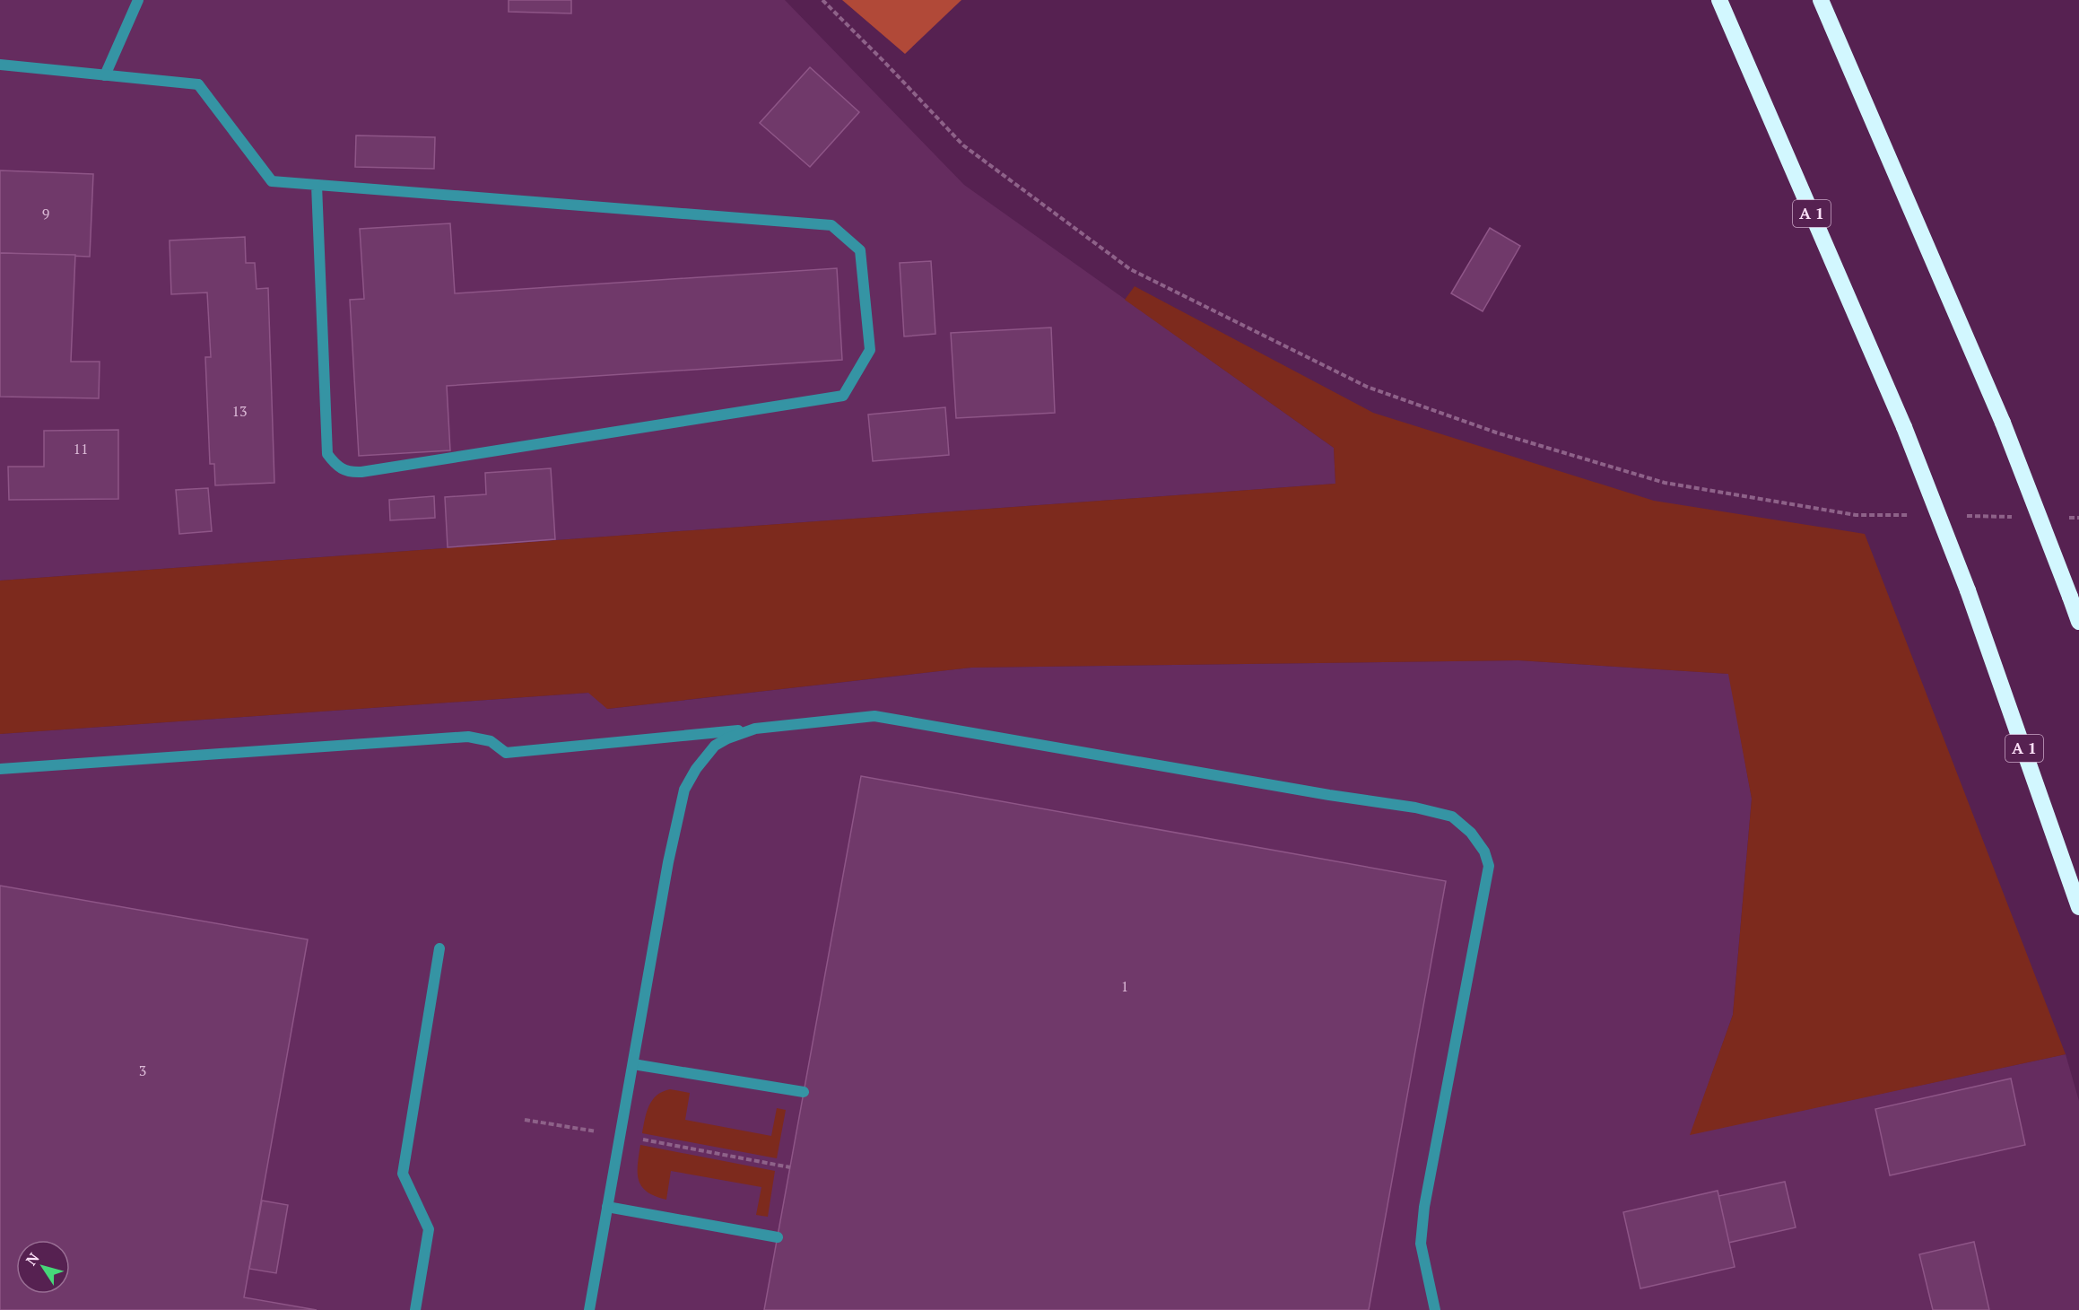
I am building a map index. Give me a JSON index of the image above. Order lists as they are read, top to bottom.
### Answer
{
  "streets": {
    "highway": ["A 1"]
  },
  "house_numbers": [
    "9",
    "13",
    "11",
    "1",
    "3"
  ],
  "north": "top left"
}
